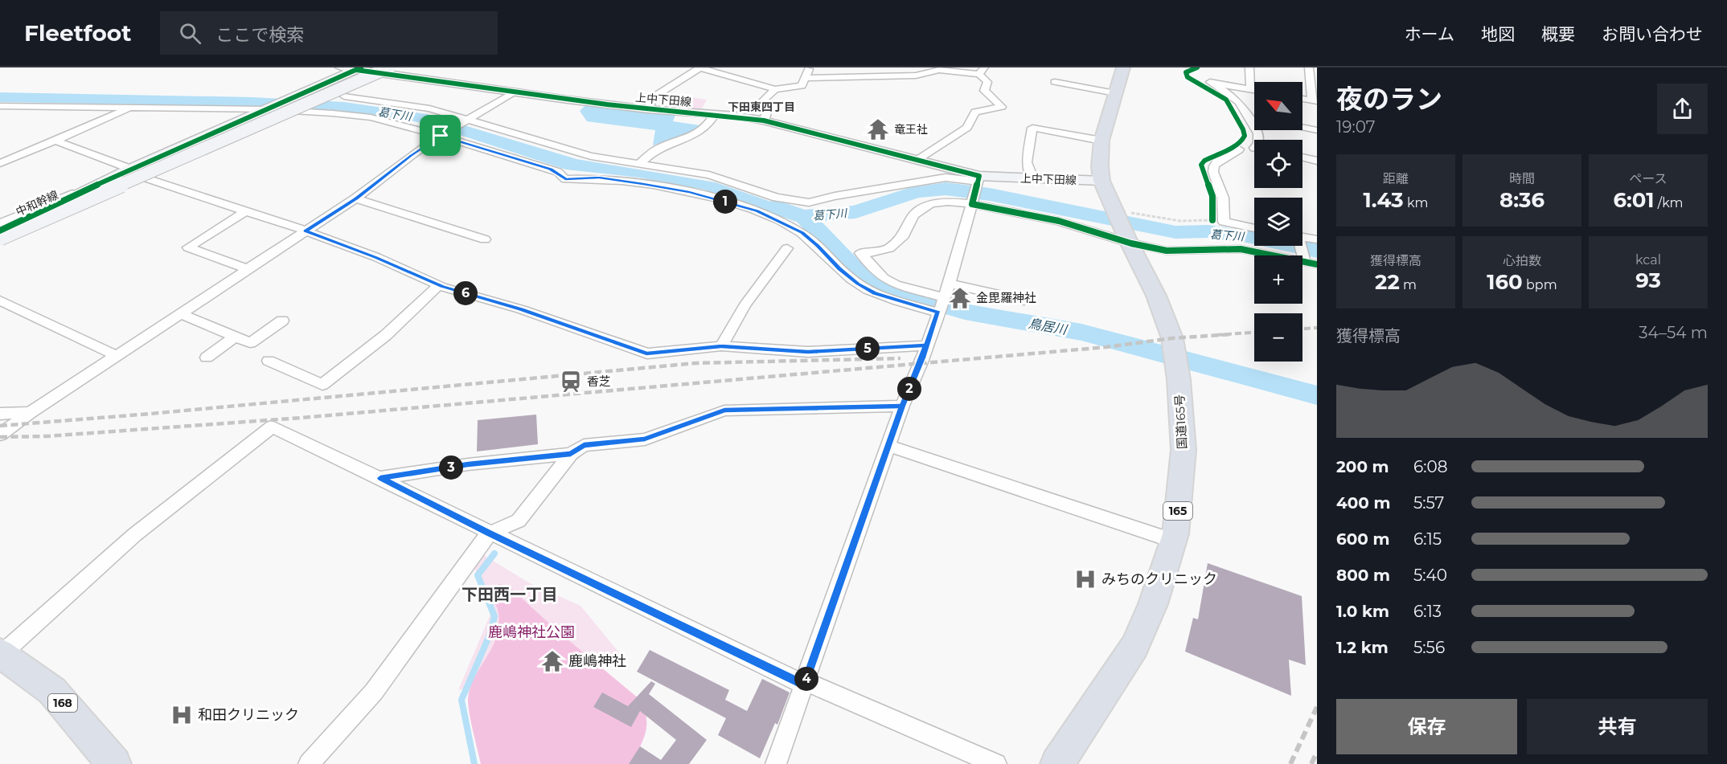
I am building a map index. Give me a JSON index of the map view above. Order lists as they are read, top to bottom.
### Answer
{
  "streets": {
    "highway": ["国道165号", "165", "168"],
    "main road": ["上中下田線", "中和幹線"]
  },
  "crossings": [
    ["上中下田線", "中和幹線"],
    ["上中下田線", "国道165号"]
  ],
  "districts": ["下田東四丁目", "下田西一丁目"],
  "water": ["葛下川", "鳥居川"],
  "parks": ["鹿嶋神社公園"],
  "places": {
    "temple": ["竜王社", "金毘羅神社", "鹿嶋神社"],
    "station": ["香芝"],
    "hospital": ["みちのクリニック", "和田クリニック"]
  },
  "north": "top left",
  "page": {
    "header": "Fleetfoot",
    "search": "ここで検索",
    "nav": [
      "ホーム",
      "地図",
      "概要",
      "お問い合わせ"
    ],
    "heading": ["夜のラン", "19:07"],
    "map_buttons": ["+", "−"],
    "stats": [
      ["距離", "1.43 km"],
      ["時間", "8:36"],
      ["ペース", "6:01 /km"],
      ["獲得標高", "22 m"],
      ["心拍数", "160 bpm"],
      ["kcal", "93"]
    ],
    "pins": [
      "1",
      "6",
      "5",
      "2",
      "3",
      "4"
    ],
    "chart": ["獲得標高", "34–54 m"],
    "list": [
      {
        "name": "200 m",
        "note": "6:08"
      },
      {
        "name": "400 m",
        "note": "5:57"
      },
      {
        "name": "600 m",
        "note": "6:15"
      },
      {
        "name": "800 m",
        "note": "5:40"
      },
      {
        "name": "1.0 km",
        "note": "6:13"
      },
      {
        "name": "1.2 km",
        "note": "5:56"
      }
    ],
    "buttons": ["保存", "共有"]
  }
}
